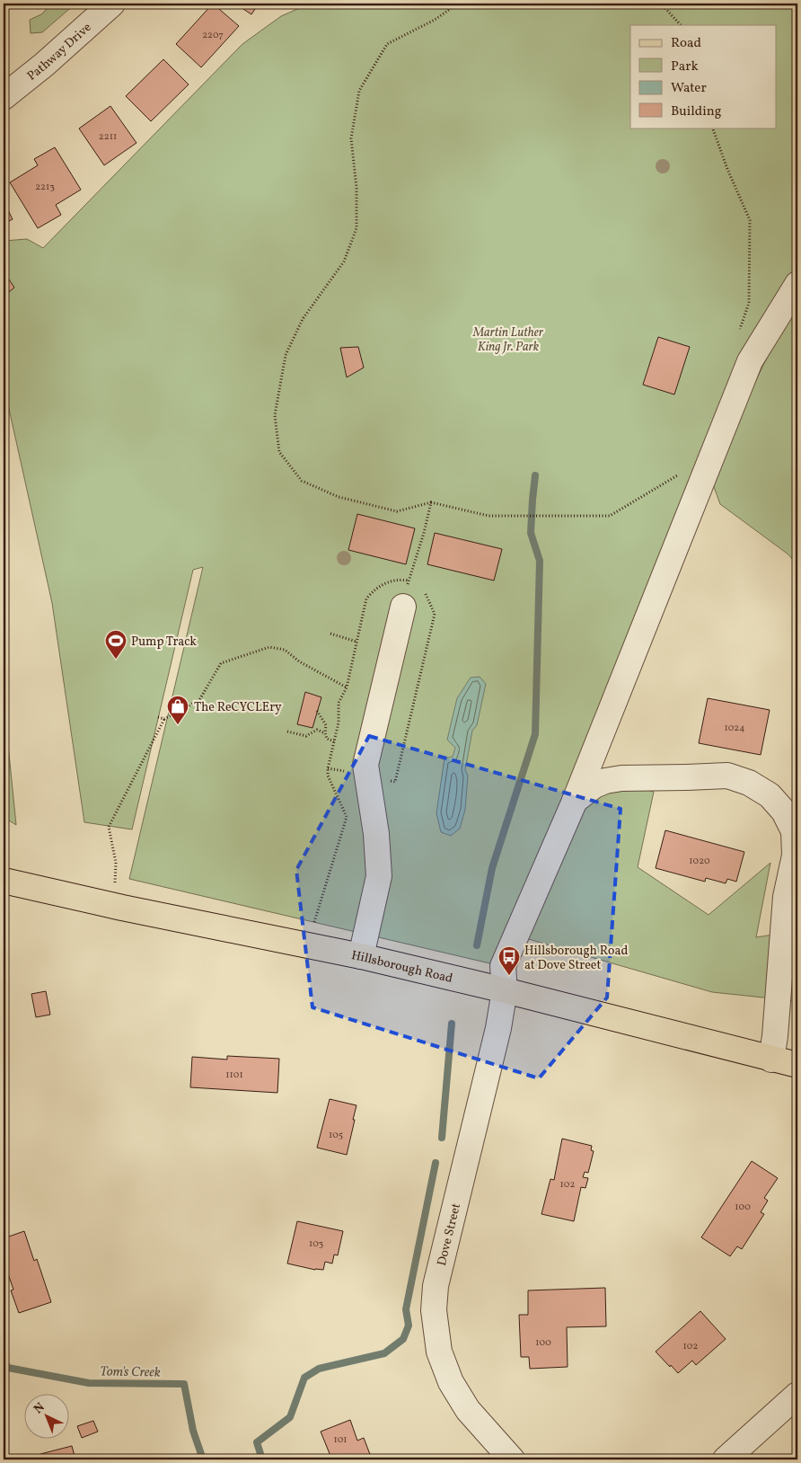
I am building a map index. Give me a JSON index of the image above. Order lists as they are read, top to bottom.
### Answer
{
  "streets": {
    "main road": ["Hillsborough Road"],
    "street": ["Pathway Drive", "Dove Street"]
  },
  "crossings": [
    ["Hillsborough Road", "Dove Street"]
  ],
  "water": ["Tom's Creek"],
  "parks": ["Martin Luther King Jr. Park"],
  "places": {
    "sports": ["Pump Track"],
    "shop": ["The ReCYCLEry"],
    "bus stop": ["Hillsborough Road at Dove Street"]
  },
  "house_numbers": [
    "2207",
    "2211",
    "2213",
    "1024",
    "1020",
    "1101",
    "105",
    "102",
    "100",
    "103",
    "100",
    "102",
    "101"
  ],
  "legend": [
    "Road",
    "Park",
    "Water",
    "Building"
  ],
  "north": "top left"
}
